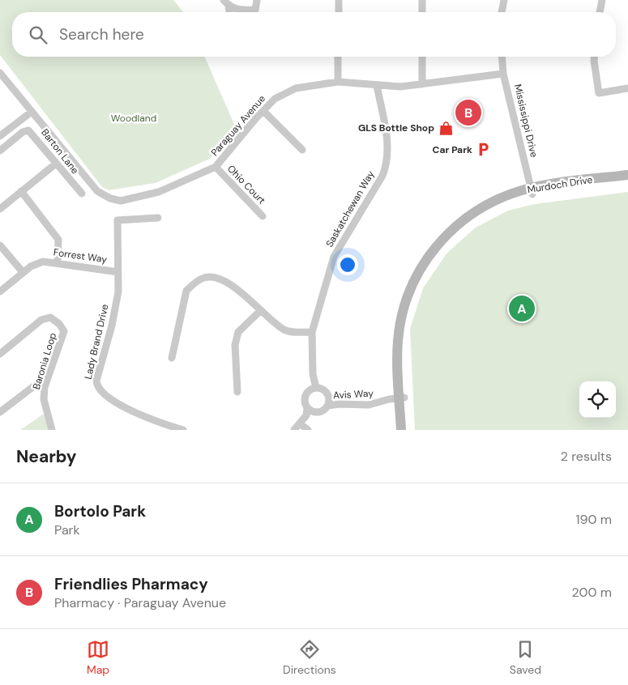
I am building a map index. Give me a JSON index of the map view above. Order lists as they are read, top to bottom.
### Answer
{
  "streets": {
    "main road": ["Murdoch Drive"],
    "street": [
      "Mississippi Drive",
      "Paraguay Avenue",
      "Barton Lane",
      "Ohio Court",
      "Saskatchewan Way",
      "Forrest Way",
      "Lady Brand Drive",
      "Baronia Loop",
      "Avis Way"
    ]
  },
  "crossings": [
    ["Mississippi Drive", "Paraguay Avenue"],
    ["Mississippi Drive", "Murdoch Drive"],
    ["Paraguay Avenue", "Ohio Court"],
    ["Paraguay Avenue", "Saskatchewan Way"],
    ["Murdoch Drive", "Avis Way"],
    ["Saskatchewan Way", "Avis Way"],
    ["Forrest Way", "Lady Brand Drive"]
  ],
  "parks": ["Woodland"],
  "places": {
    "shop": ["GLS Bottle Shop"],
    "parking": ["Car Park"]
  },
  "page": {
    "search": "Search here",
    "pins": ["B", "A"],
    "heading": ["Nearby", "2 results"],
    "list": [
      {
        "mark": "A",
        "name": "Bortolo Park",
        "note": "Park",
        "value": "190 m"
      },
      {
        "mark": "B",
        "name": "Friendlies Pharmacy",
        "note": "Pharmacy · Paraguay Avenue",
        "value": "200 m"
      }
    ],
    "nav": ["Map", "Directions", "Saved"]
  }
}
